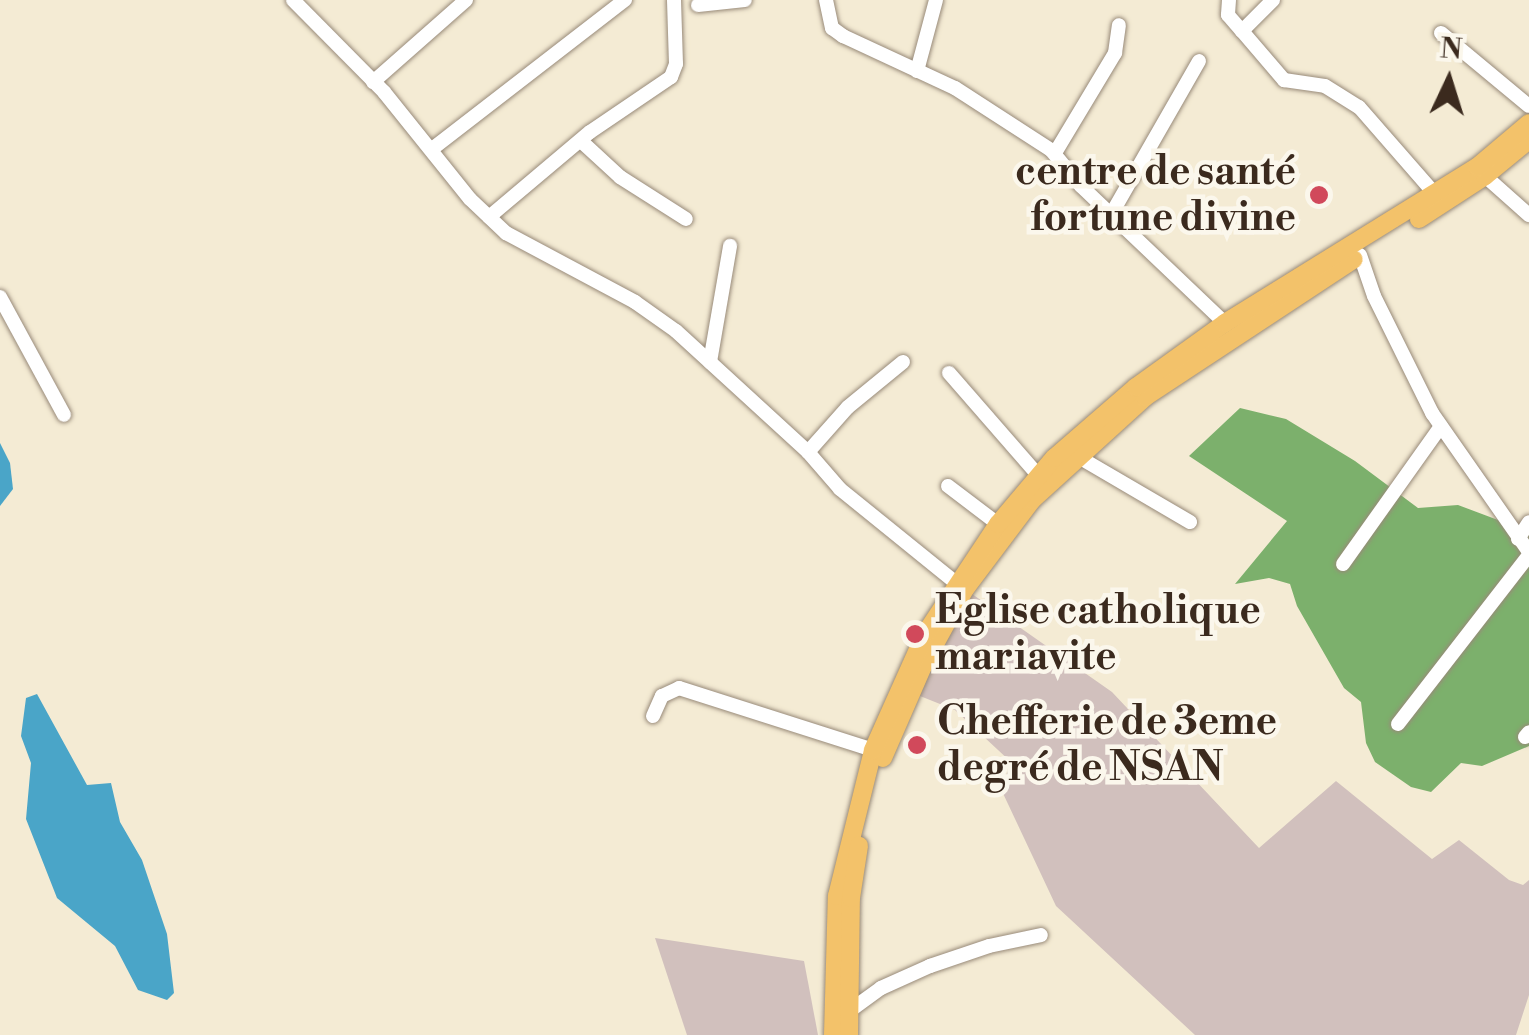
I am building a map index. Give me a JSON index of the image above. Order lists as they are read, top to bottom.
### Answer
{
  "places": ["centre de santé fortune divine", "Eglise catholique mariavite", "Chefferie de 3eme degré de NSAN"],
  "north": "top"
}
